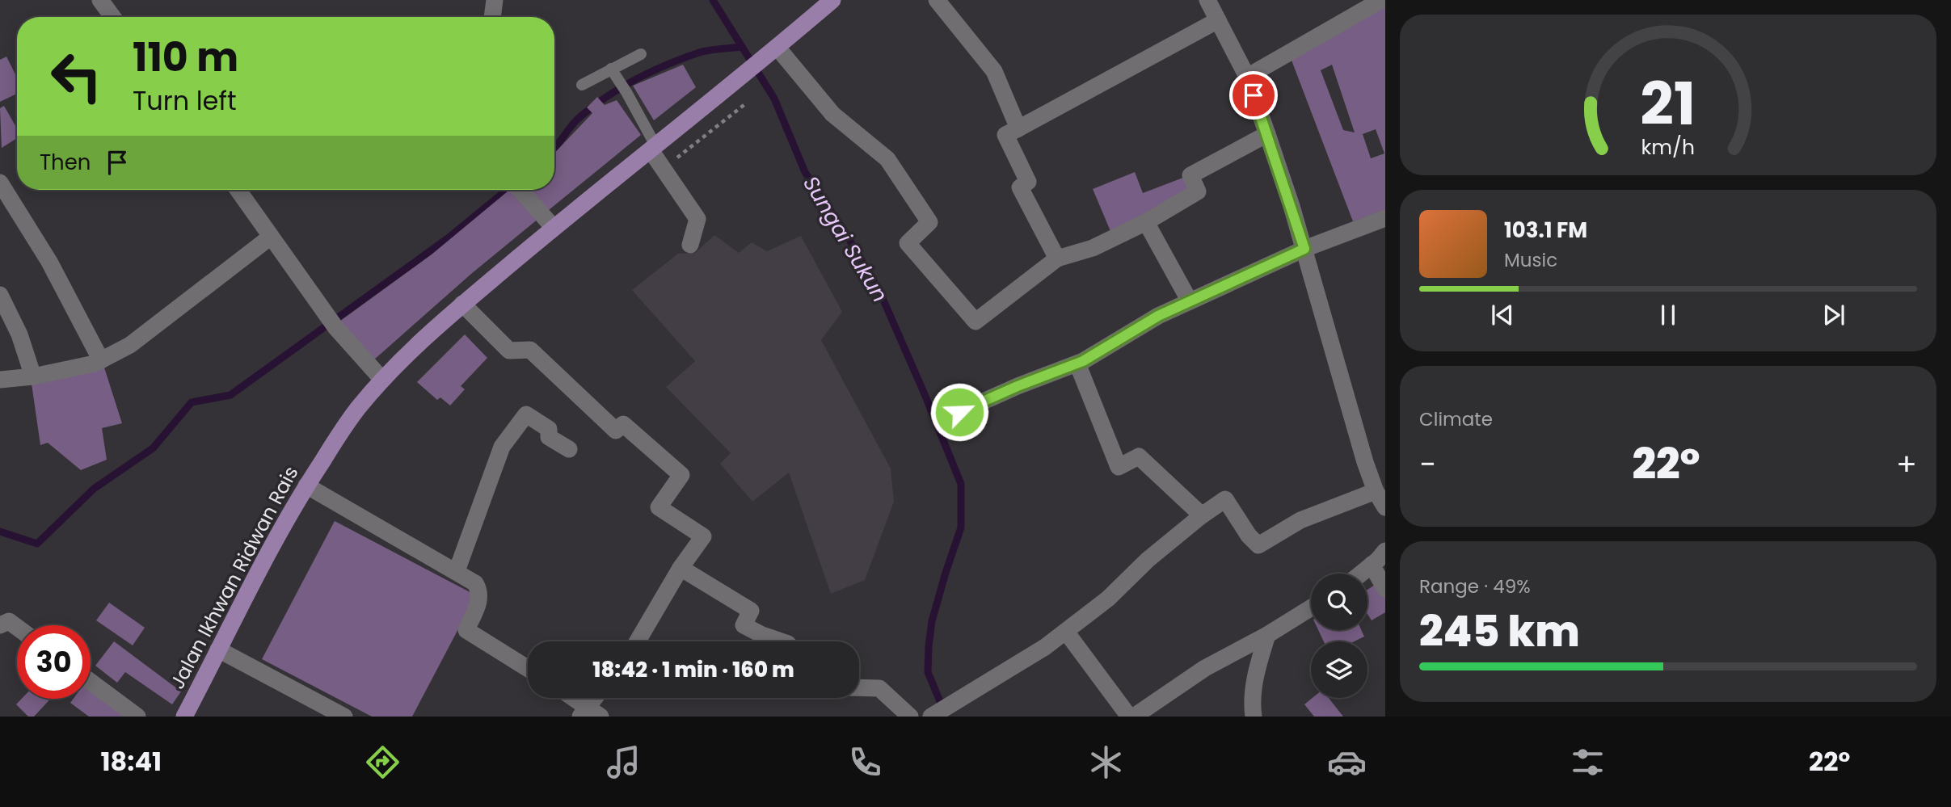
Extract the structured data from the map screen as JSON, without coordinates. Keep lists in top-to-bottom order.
{
  "streets": {
    "main road": ["Jalan Ikhwan Ridwan Rais"]
  },
  "water": ["Sungai Sukun"],
  "page": {
    "turn": ["110 m", "Turn left"],
    "then": "Then",
    "song": ["103.1 FM", "Music"],
    "tile": [
      "Climate",
      ["Range · 49%", "245 km"]
    ],
    "heat": ["−", "22°", "+"],
    "limit": "30",
    "trip": "18:42 · 1 min · 160 m",
    "tabs": ["18:41", "22°"],
    "gauge": ["21", "km/h"]
  }
}
